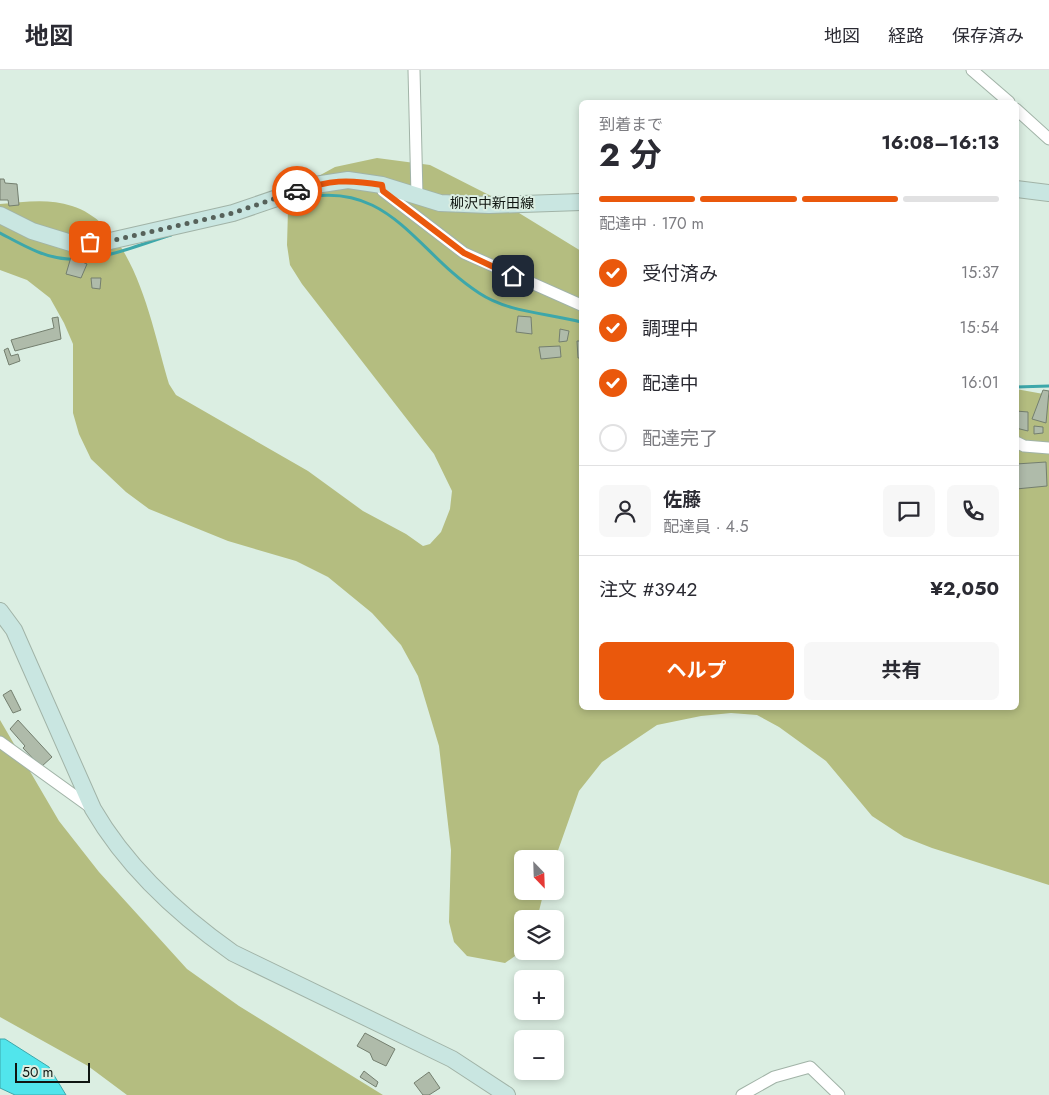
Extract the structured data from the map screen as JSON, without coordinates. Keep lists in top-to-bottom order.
{
  "streets": {
    "street": ["柳沢中新田線"]
  },
  "scale_bar": "50 m",
  "north": "bottom right",
  "page": {
    "header": "地図",
    "nav": ["地図", "経路", "保存済み"],
    "heading": ["2 分", "到着まで", "16:08–16:13"],
    "panel": [
      "佐藤",
      "配達員 · 4.5",
      "注文 #3942",
      "¥2,050"
    ],
    "bar": "配達中 · 170 m",
    "list": [
      ["受付済み", "15:37"],
      ["調理中", "15:54"],
      ["配達中", "16:01"],
      "配達完了"
    ],
    "buttons": ["ヘルプ", "共有"],
    "map_buttons": ["+", "−"],
    "scale": "50 m"
  }
}
